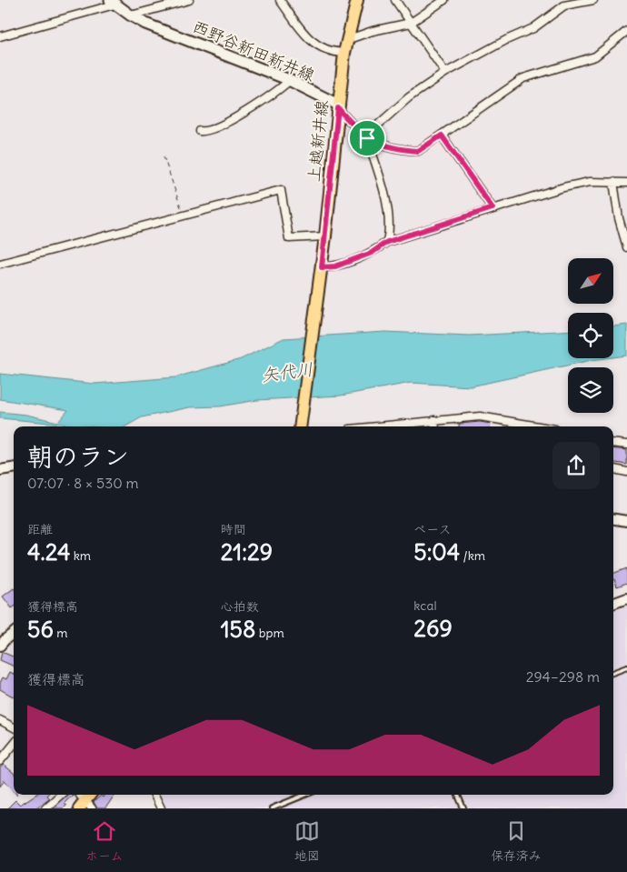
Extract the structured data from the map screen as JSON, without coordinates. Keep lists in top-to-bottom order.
{
  "streets": {
    "main road": ["西野谷新田新井線", "上越新井線"]
  },
  "crossings": [
    ["西野谷新田新井線", "上越新井線"]
  ],
  "water": ["矢代川"],
  "north": "top right",
  "page": {
    "heading": ["朝のラン", "07:07 · 8 × 530 m"],
    "stats": [
      ["距離", "4.24 km"],
      ["時間", "21:29"],
      ["ペース", "5:04 /km"],
      ["獲得標高", "56 m"],
      ["心拍数", "158 bpm"],
      ["kcal", "269"]
    ],
    "chart": ["獲得標高", "294–298 m"],
    "tabs": ["ホーム", "地図", "保存済み"]
  }
}
